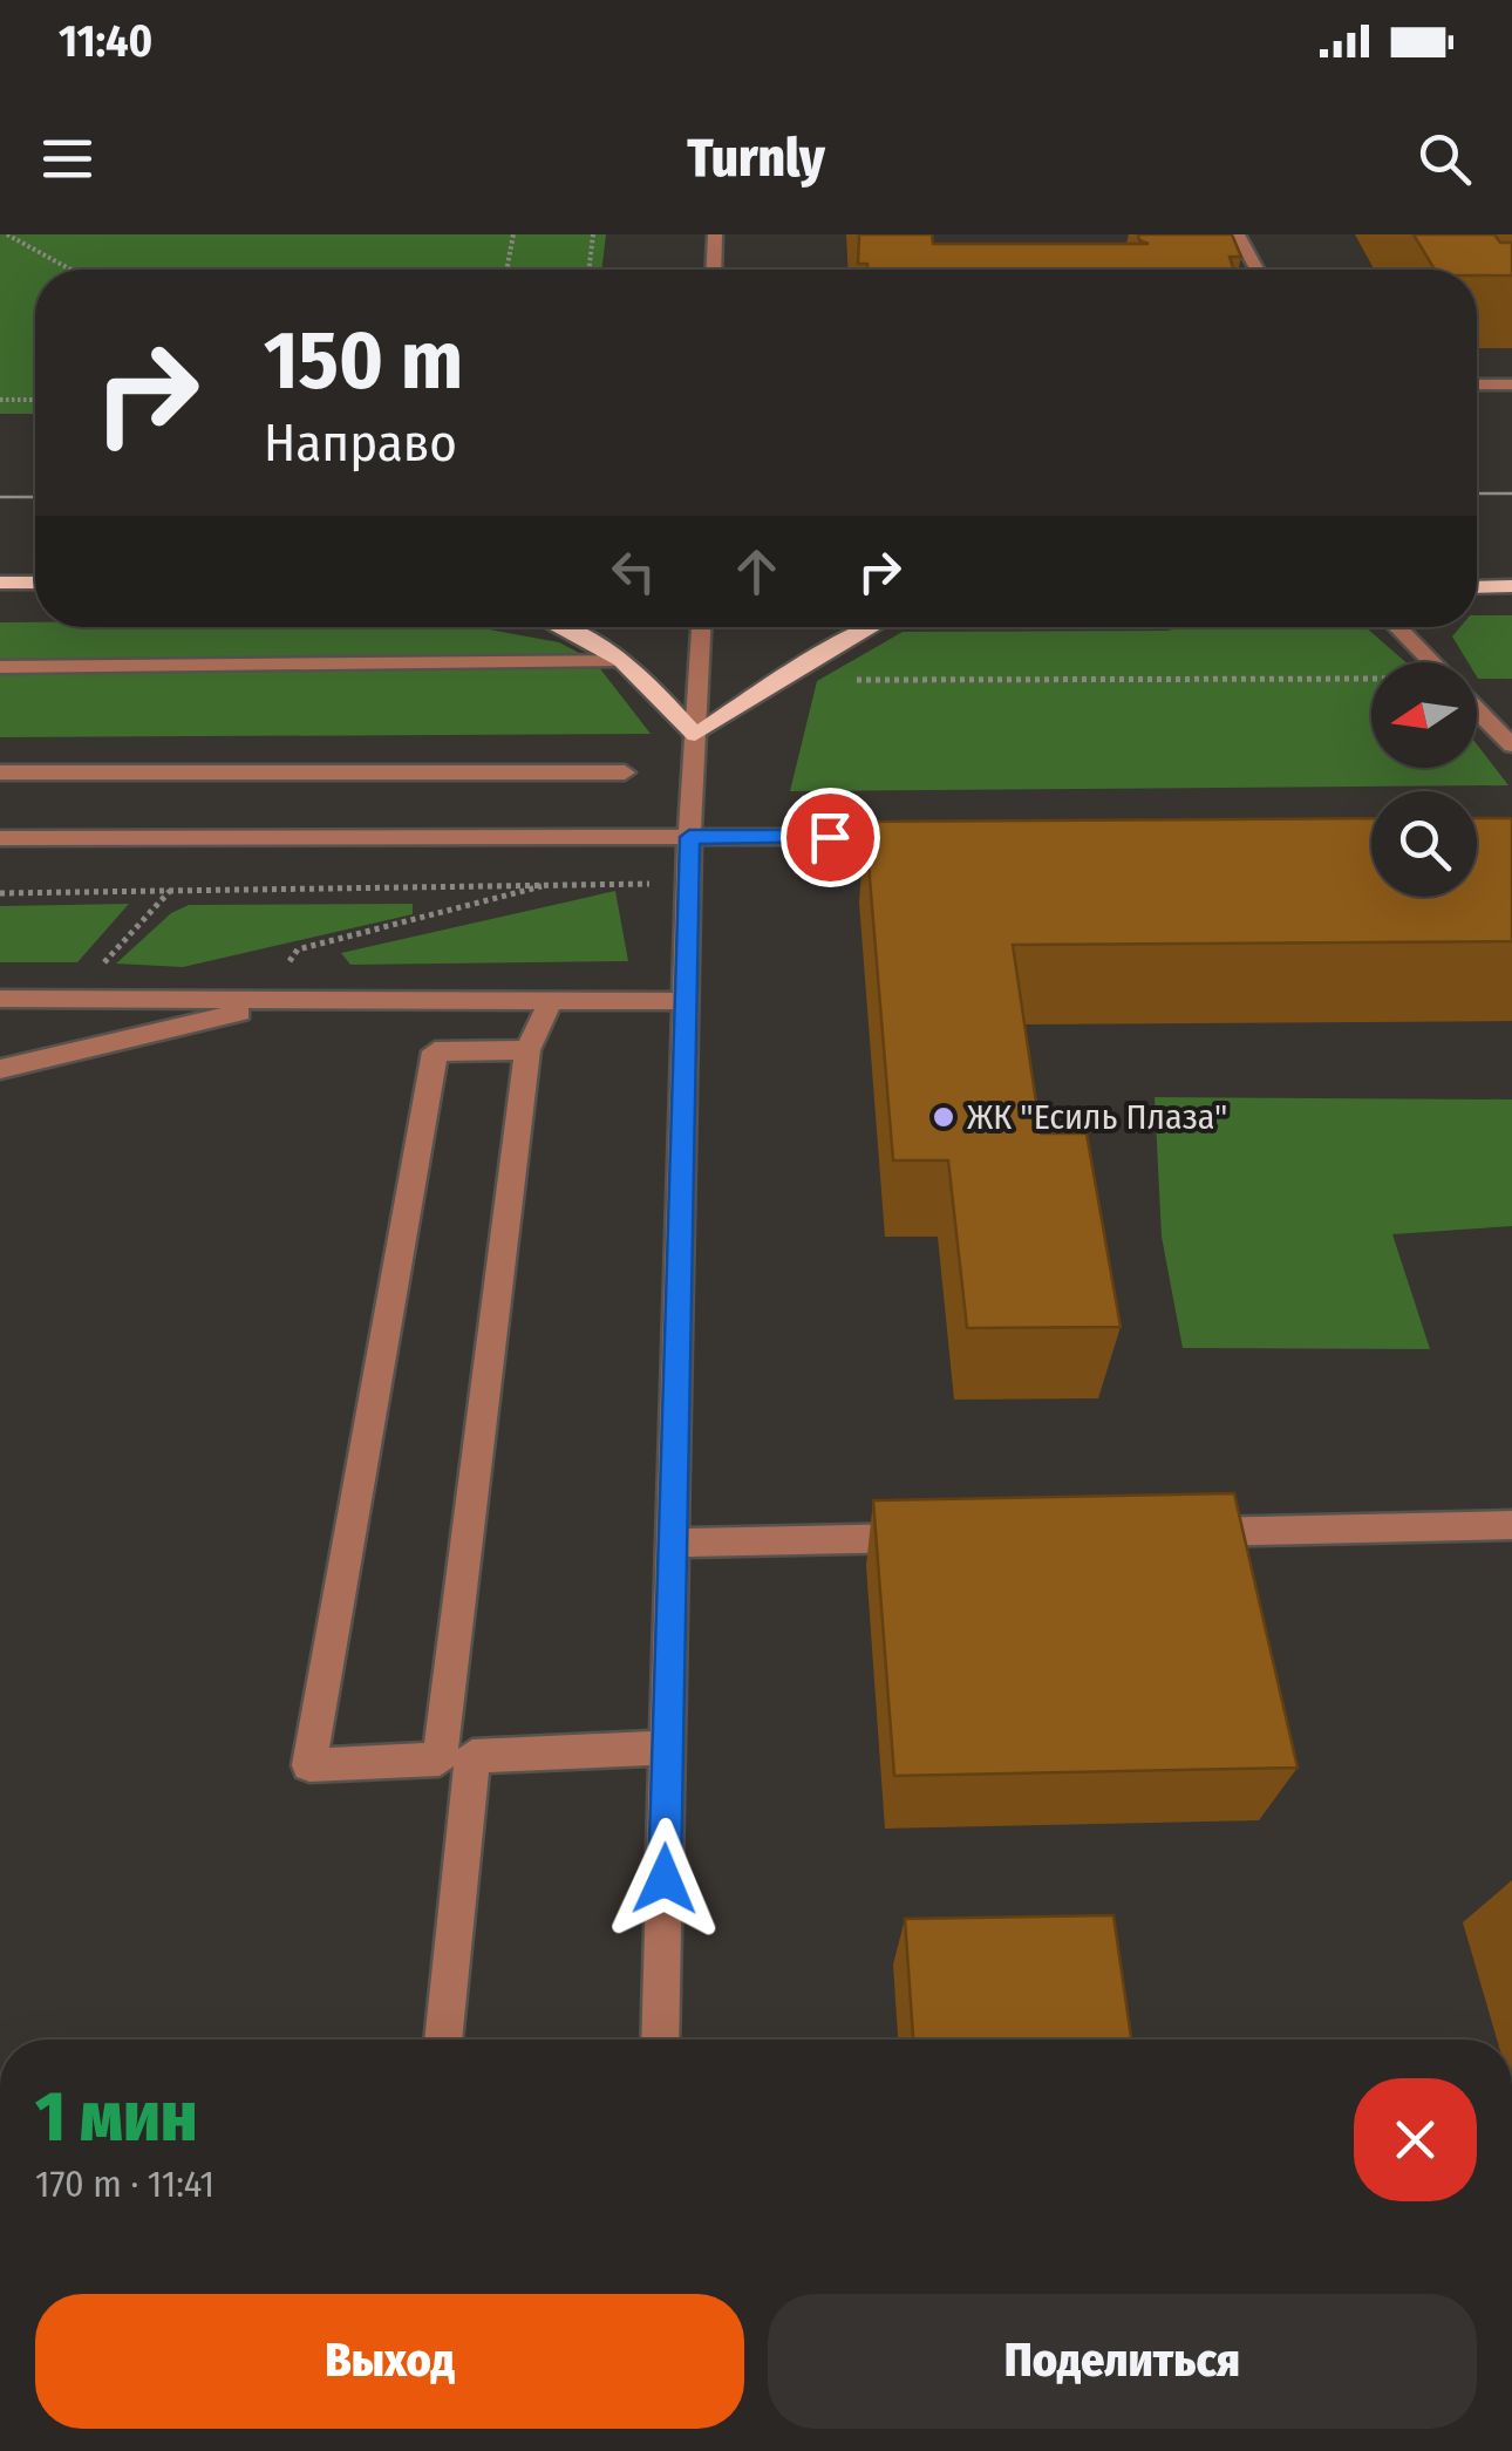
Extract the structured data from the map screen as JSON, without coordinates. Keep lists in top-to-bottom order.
{
  "places": ["ЖК \"Есиль Плаза\""],
  "north": "left",
  "page": {
    "status": "11:40",
    "header": "Turnly",
    "turn": ["150 m", "Направо"],
    "heading": ["1 мин", "170 m · 11:41"],
    "buttons": ["Выход", "Поделиться"]
  }
}
